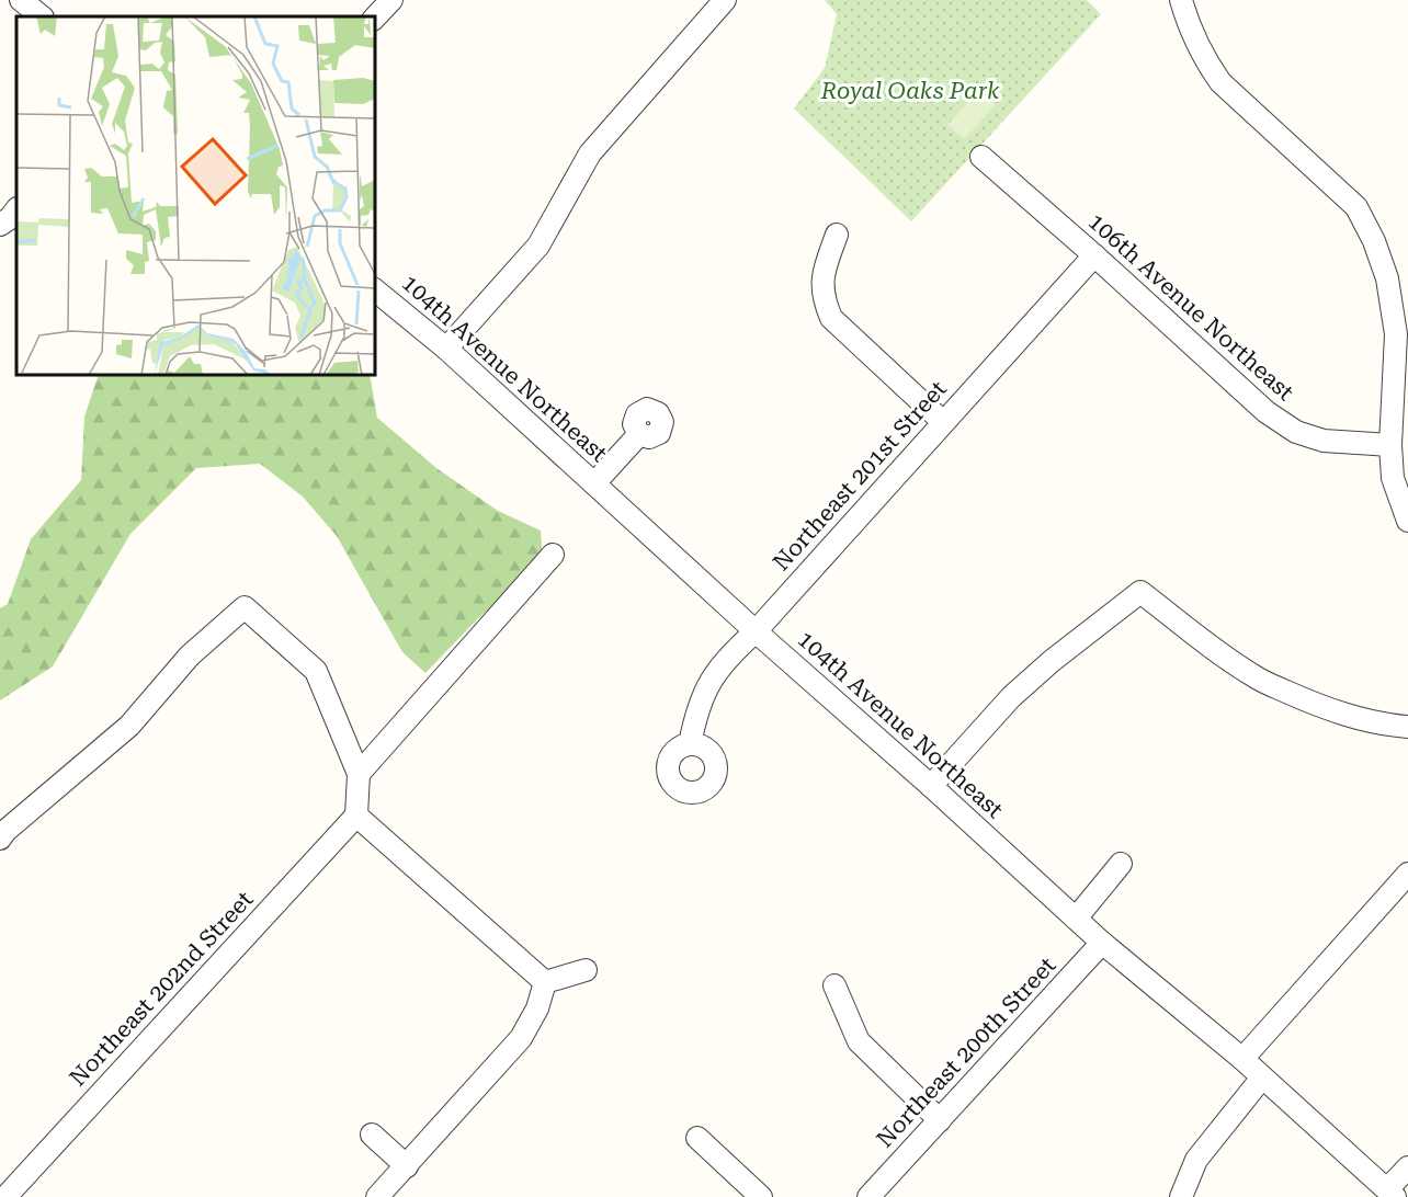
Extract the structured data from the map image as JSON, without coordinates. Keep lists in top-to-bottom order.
{
  "streets": {
    "street": [
      "106th Avenue Northeast",
      "104th Avenue Northeast",
      "Northeast 201st Street",
      "Northeast 202nd Street",
      "Northeast 200th Street"
    ]
  },
  "crossings": [
    ["106th Avenue Northeast", "Northeast 201st Street"],
    ["104th Avenue Northeast", "Northeast 201st Street"],
    ["104th Avenue Northeast", "Northeast 200th Street"]
  ],
  "parks": ["Royal Oaks Park"]
}
